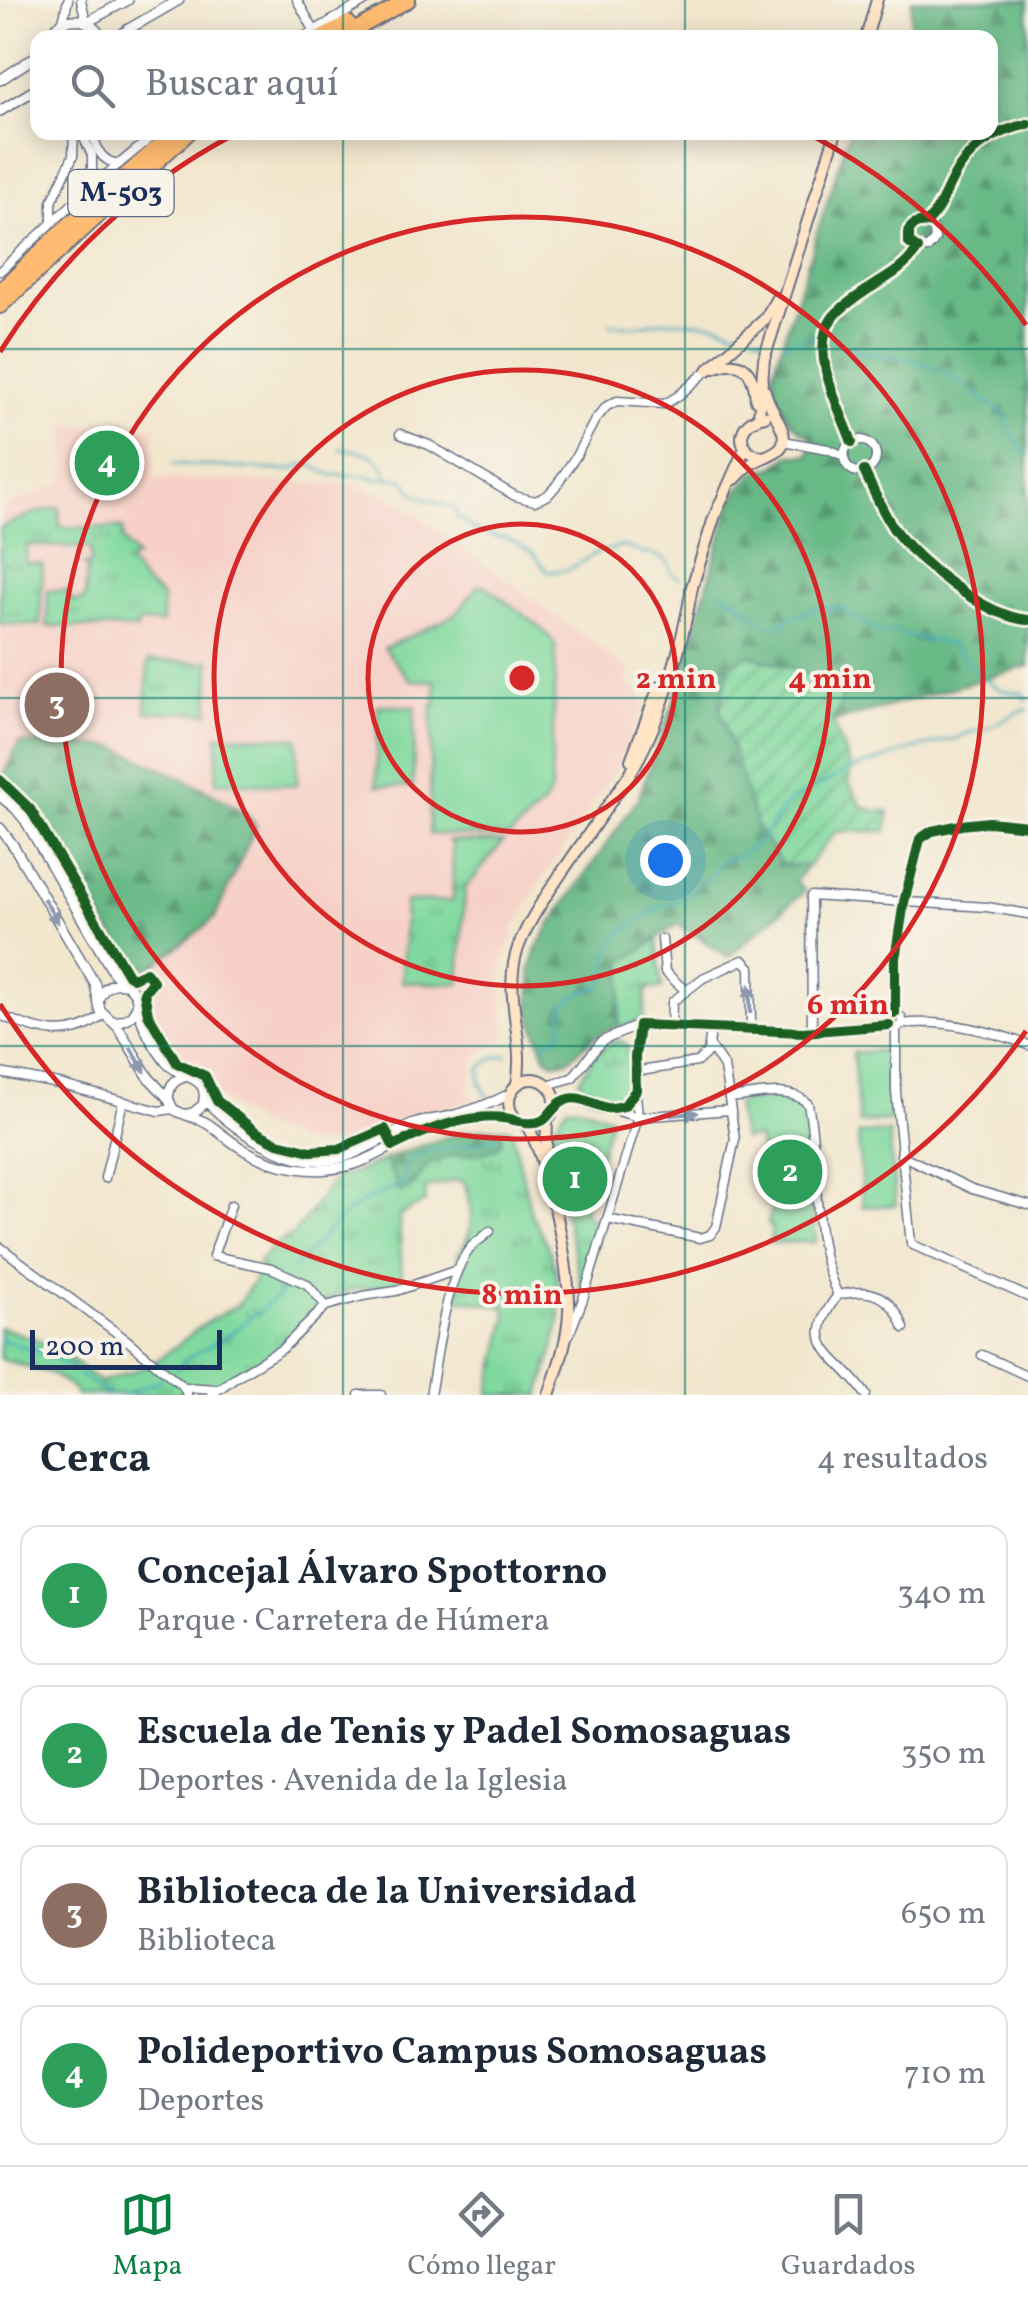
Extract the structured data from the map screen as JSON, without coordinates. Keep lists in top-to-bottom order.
{
  "streets": {
    "highway": ["M-503"]
  },
  "scale_bar": "200 m",
  "page": {
    "search": "Buscar aquí",
    "pins": [
      "4",
      "3",
      "2",
      "1"
    ],
    "scale": "200 m",
    "heading": ["Cerca", "4 resultados"],
    "list": [
      {
        "mark": "1",
        "name": "Concejal Álvaro Spottorno",
        "note": "Parque · Carretera de Húmera",
        "value": "340 m"
      },
      {
        "mark": "2",
        "name": "Escuela de Tenis y Padel Somosaguas",
        "note": "Deportes · Avenida de la Iglesia",
        "value": "350 m"
      },
      {
        "mark": "3",
        "name": "Biblioteca de la Universidad",
        "note": "Biblioteca",
        "value": "650 m"
      },
      {
        "mark": "4",
        "name": "Polideportivo Campus Somosaguas",
        "note": "Deportes",
        "value": "710 m"
      }
    ],
    "nav": ["Mapa", "Cómo llegar", "Guardados"]
  },
  "rings": [
    "2 min",
    "4 min",
    "6 min",
    "8 min"
  ]
}
